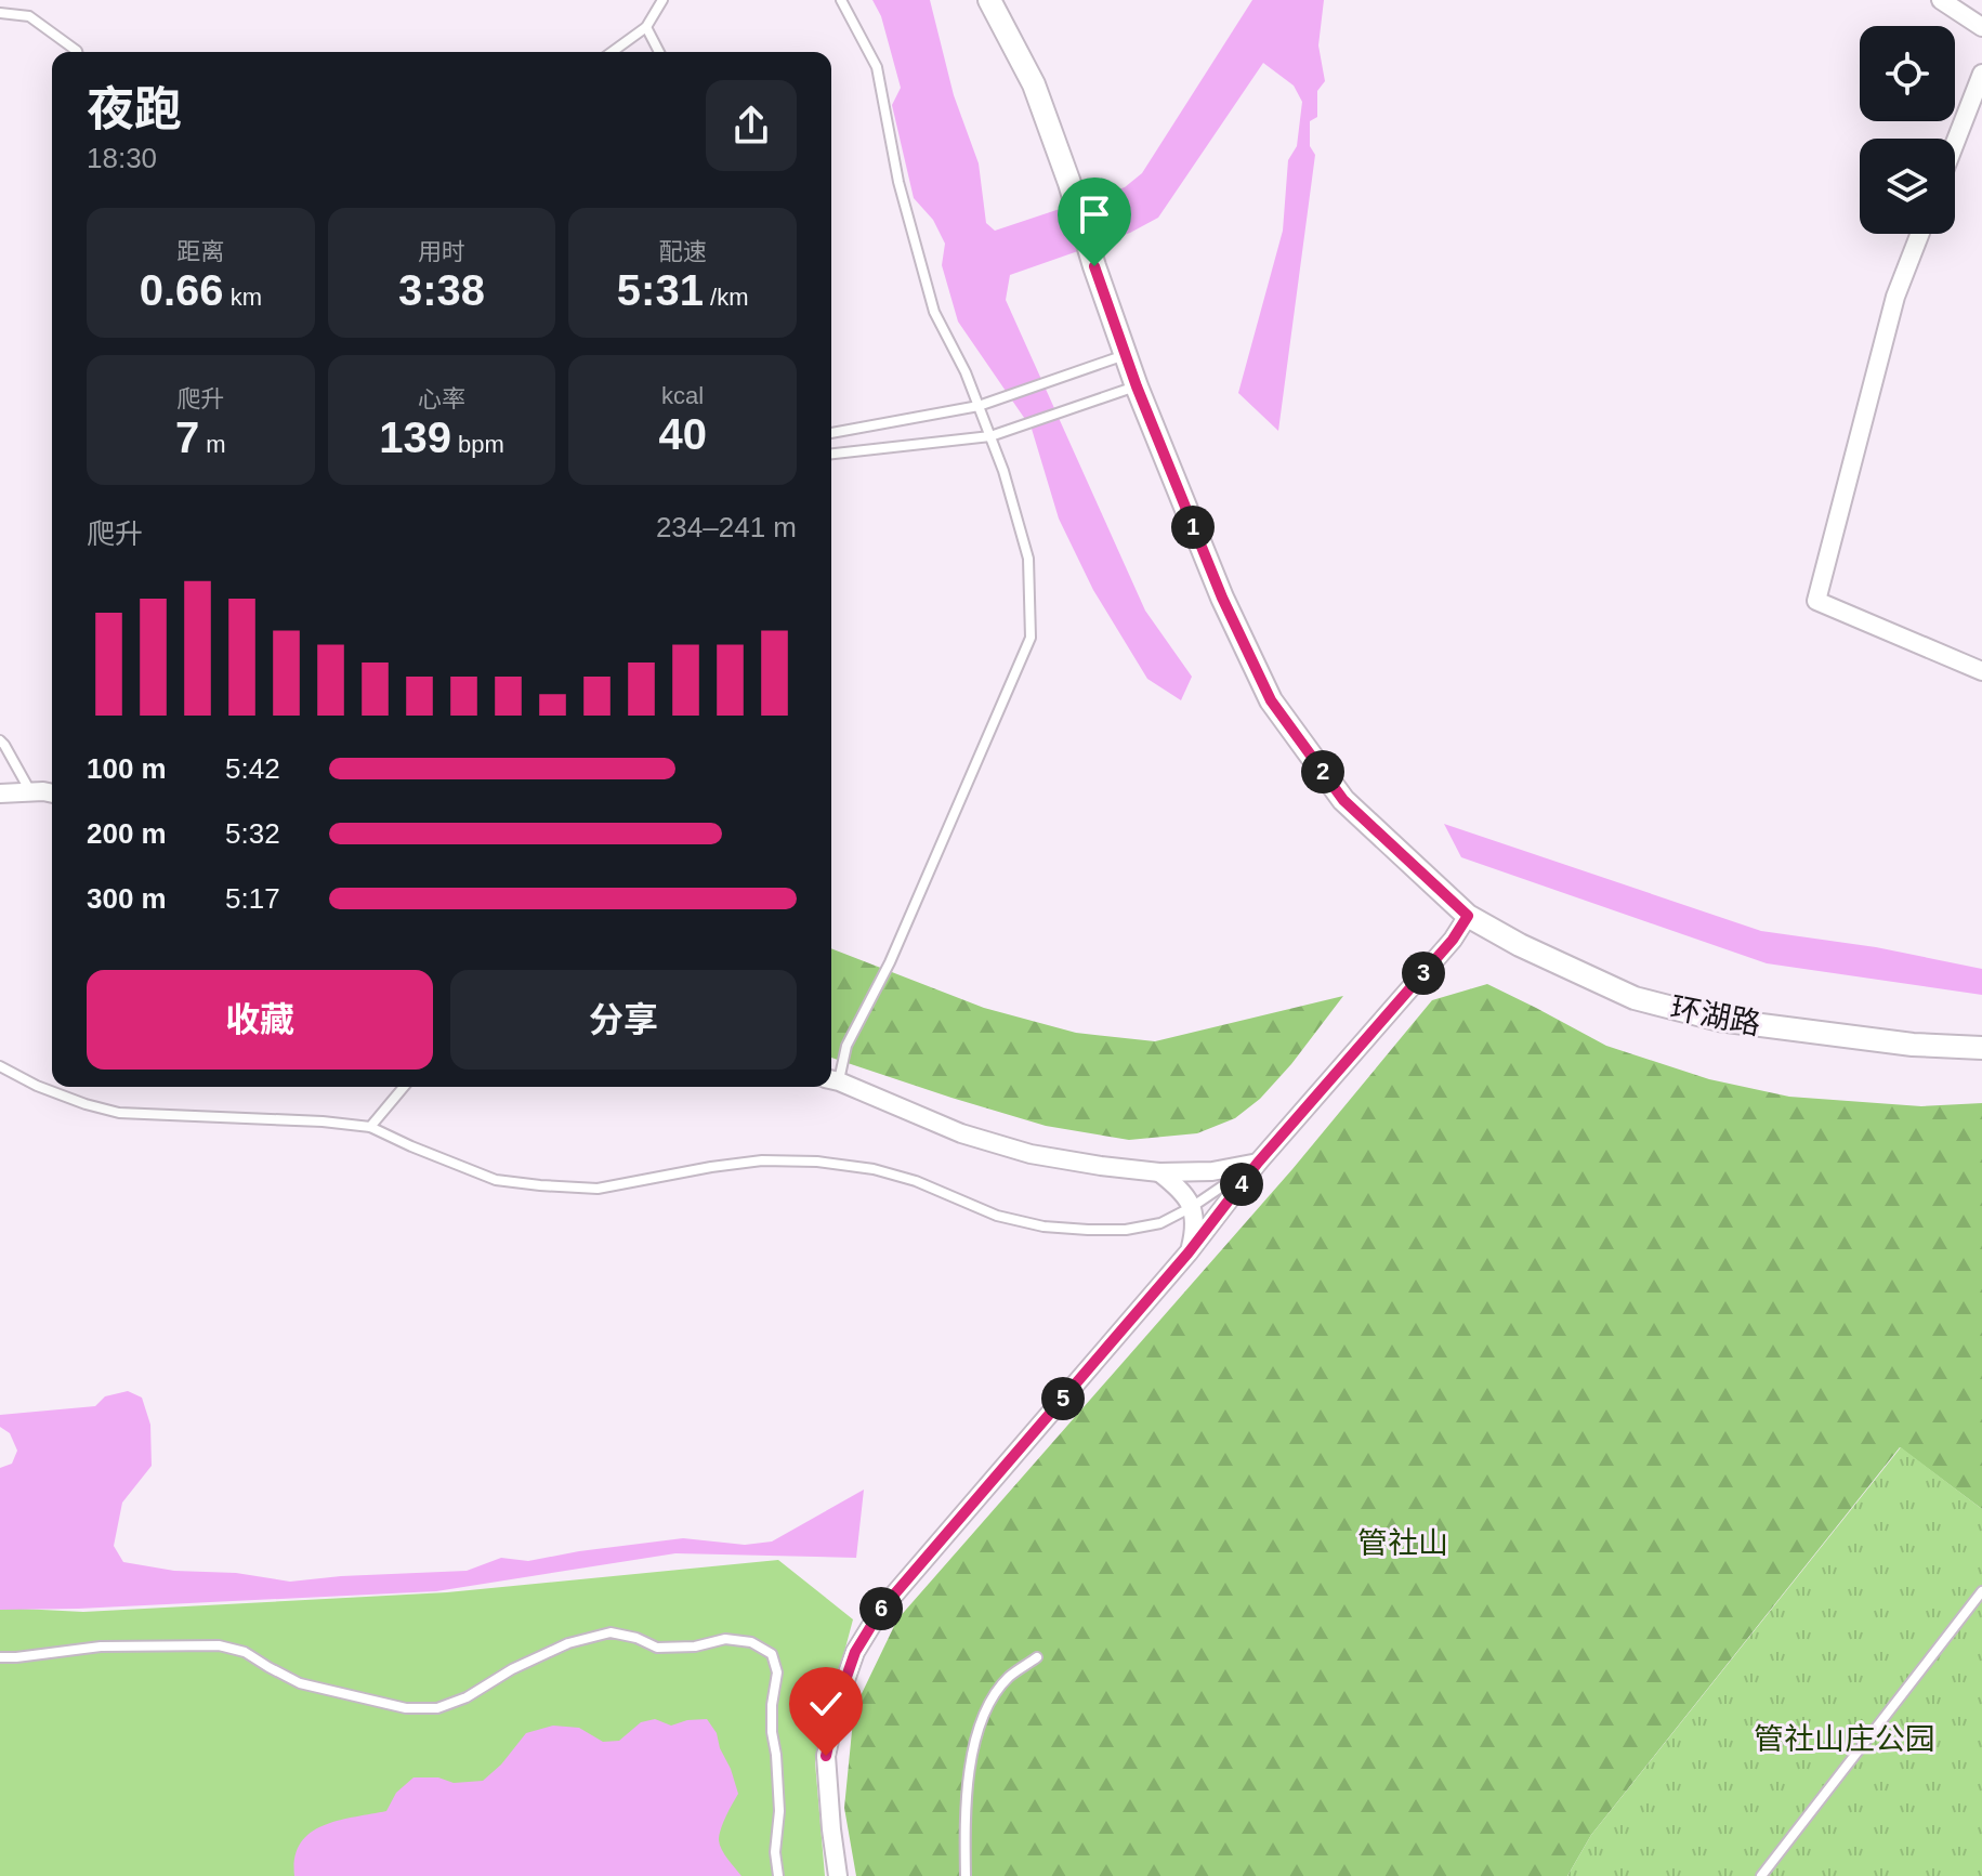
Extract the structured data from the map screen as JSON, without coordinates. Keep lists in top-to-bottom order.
{
  "streets": {
    "street": ["环湖路"]
  },
  "parks": ["管社山", "管社山庄公园"],
  "page": {
    "heading": ["夜跑", "18:30"],
    "stats": [
      ["距离", "0.66 km"],
      ["用时", "3:38"],
      ["配速", "5:31 /km"],
      ["爬升", "7 m"],
      ["心率", "139 bpm"],
      ["kcal", "40"]
    ],
    "chart": ["爬升", "234–241 m"],
    "pins": [
      "1",
      "2",
      "3",
      "4",
      "5",
      "6"
    ],
    "list": [
      {
        "name": "100 m",
        "note": "5:42"
      },
      {
        "name": "200 m",
        "note": "5:32"
      },
      {
        "name": "300 m",
        "note": "5:17"
      }
    ],
    "buttons": ["收藏", "分享"]
  }
}
